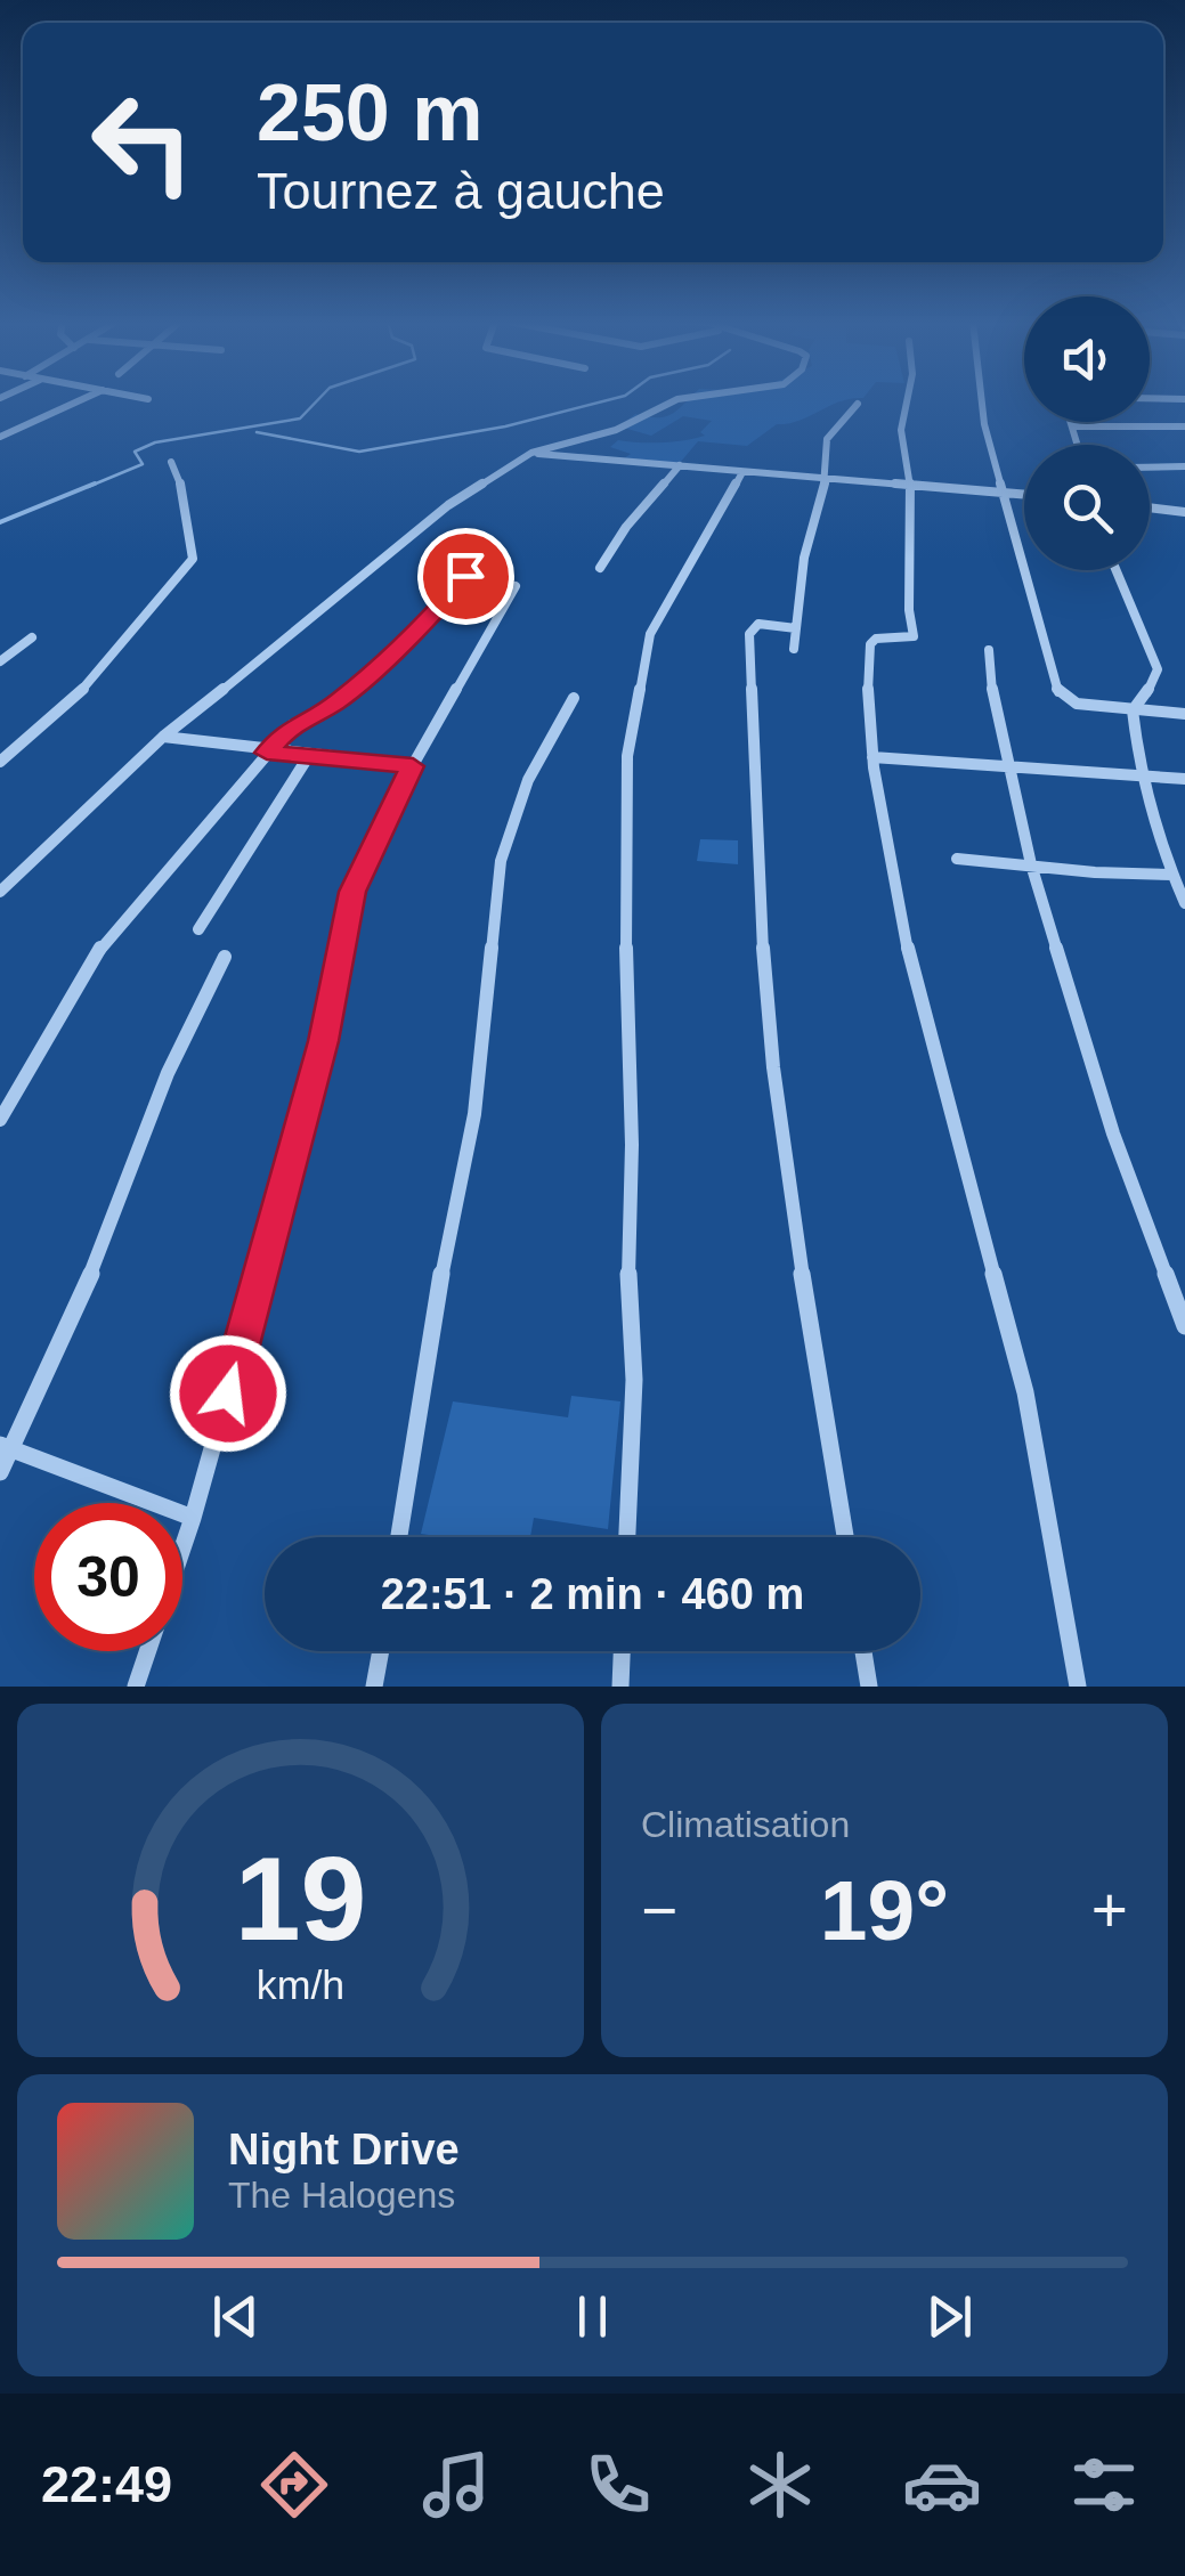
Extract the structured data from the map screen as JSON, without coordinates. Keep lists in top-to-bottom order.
{
  "page": {
    "turn": ["250 m", "Tournez à gauche"],
    "limit": "30",
    "trip": "22:51 · 2 min · 460 m",
    "tile": "Climatisation",
    "heat": ["−", "19°", "+"],
    "song": ["Night Drive", "The Halogens"],
    "tabs": "22:49",
    "gauge": ["19", "km/h"]
  }
}
